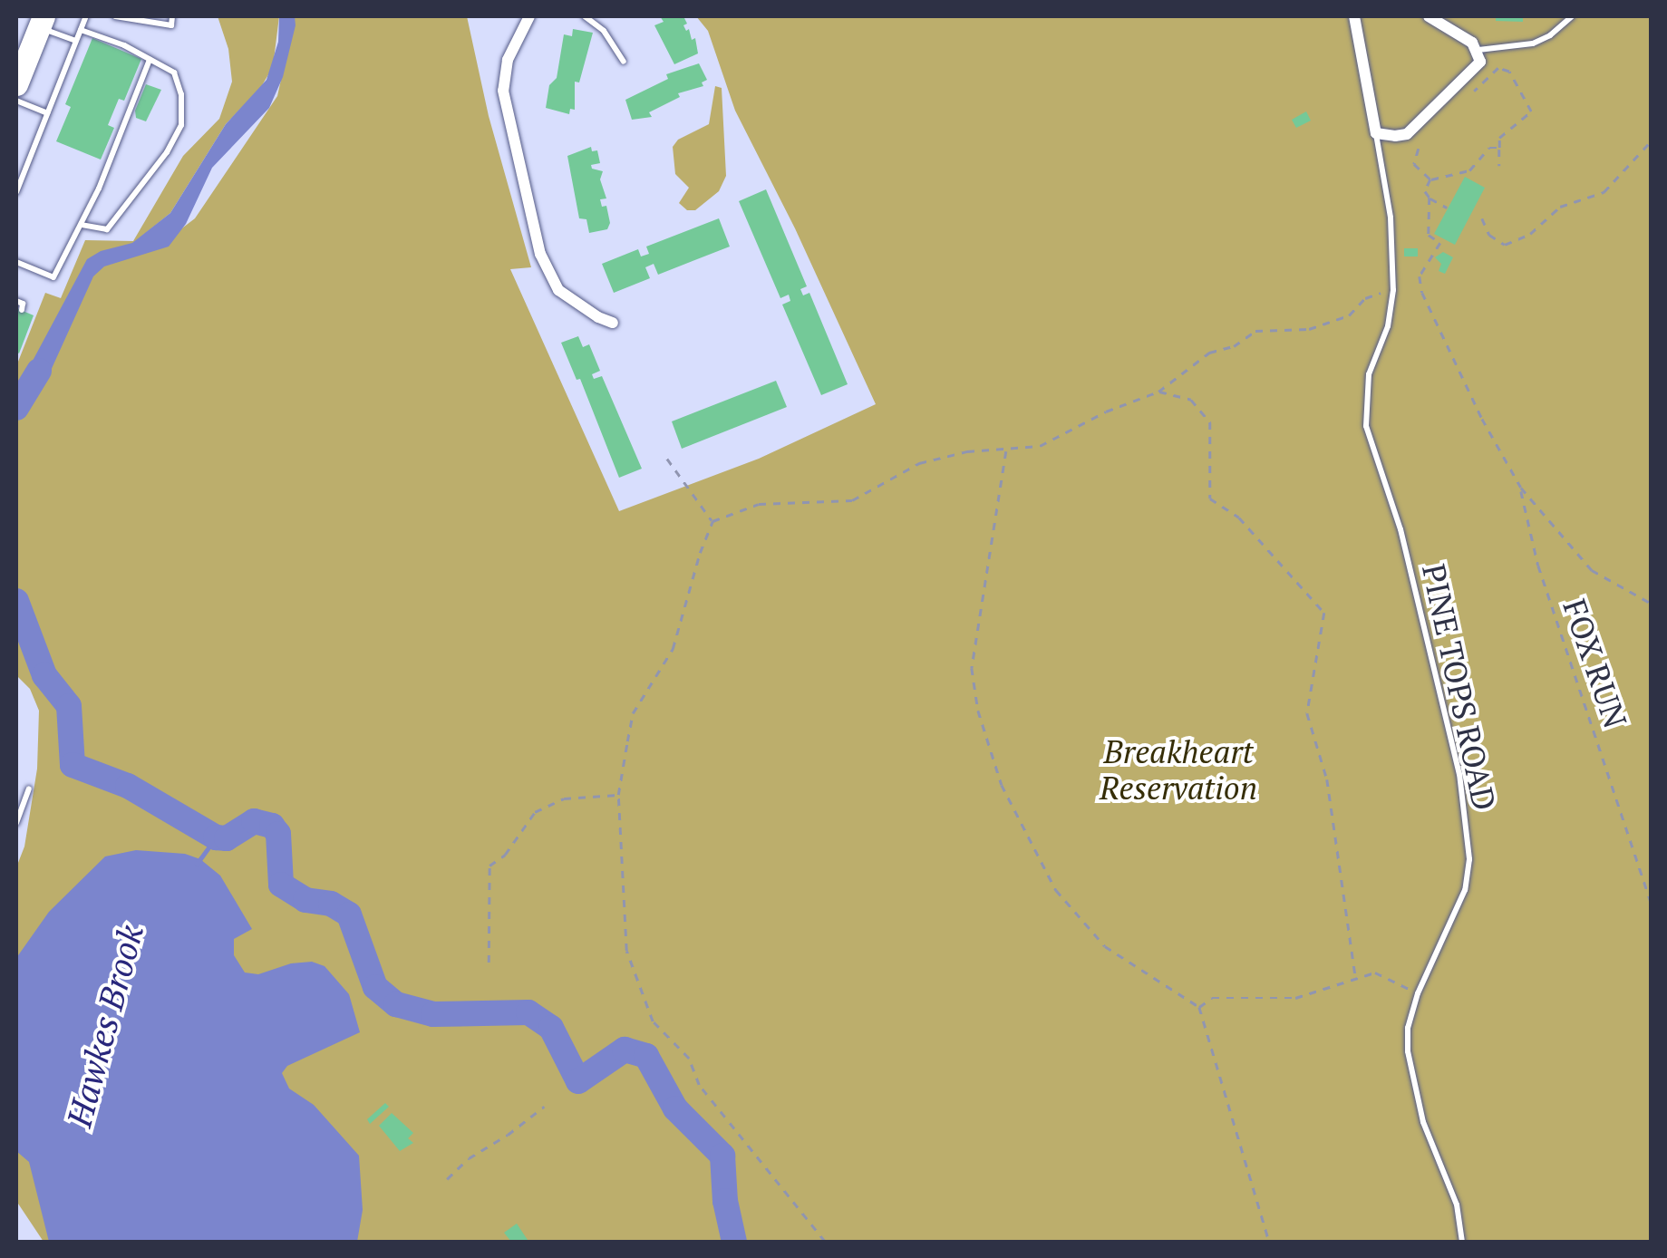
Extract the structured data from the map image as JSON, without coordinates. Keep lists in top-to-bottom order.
{
  "streets": {
    "lane": ["PINE TOPS ROAD"],
    "path": ["FOX RUN"]
  },
  "water": ["Hawkes Brook"],
  "parks": ["Breakheart Reservation"]
}
